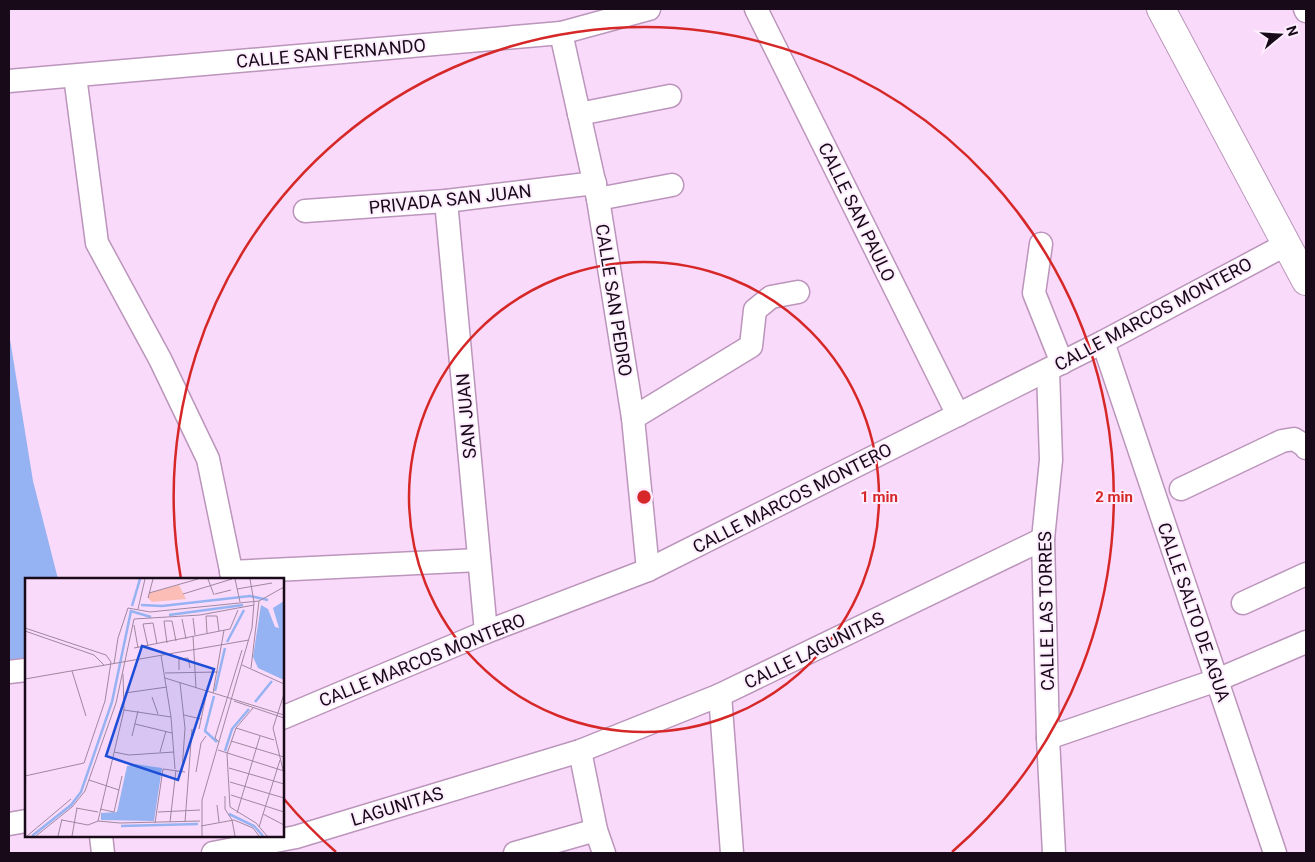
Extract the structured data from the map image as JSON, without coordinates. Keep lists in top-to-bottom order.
{
  "streets": {
    "street": [
      "CALLE SAN FERNANDO",
      "PRIVADA SAN JUAN",
      "CALLE SAN PAULO",
      "CALLE SAN PEDRO",
      "CALLE MARCOS MONTERO",
      "SAN JUAN",
      "CALLE LAS TORRES",
      "CALLE SALTO DE AGUA",
      "CALLE LAGUNITAS",
      "LAGUNITAS"
    ]
  },
  "crossings": [
    ["CALLE SAN FERNANDO", "CALLE SAN PEDRO"],
    ["PRIVADA SAN JUAN", "CALLE SAN PEDRO"],
    ["PRIVADA SAN JUAN", "SAN JUAN"],
    ["CALLE SAN PAULO", "CALLE MARCOS MONTERO"],
    ["CALLE SAN PEDRO", "CALLE MARCOS MONTERO"],
    ["CALLE MARCOS MONTERO", "SAN JUAN"],
    ["CALLE MARCOS MONTERO", "CALLE LAS TORRES"],
    ["CALLE MARCOS MONTERO", "CALLE SALTO DE AGUA"],
    ["CALLE LAS TORRES", "CALLE LAGUNITAS"],
    ["CALLE LAGUNITAS", "LAGUNITAS"]
  ],
  "north": "right",
  "rings": ["1 min", "2 min"]
}
